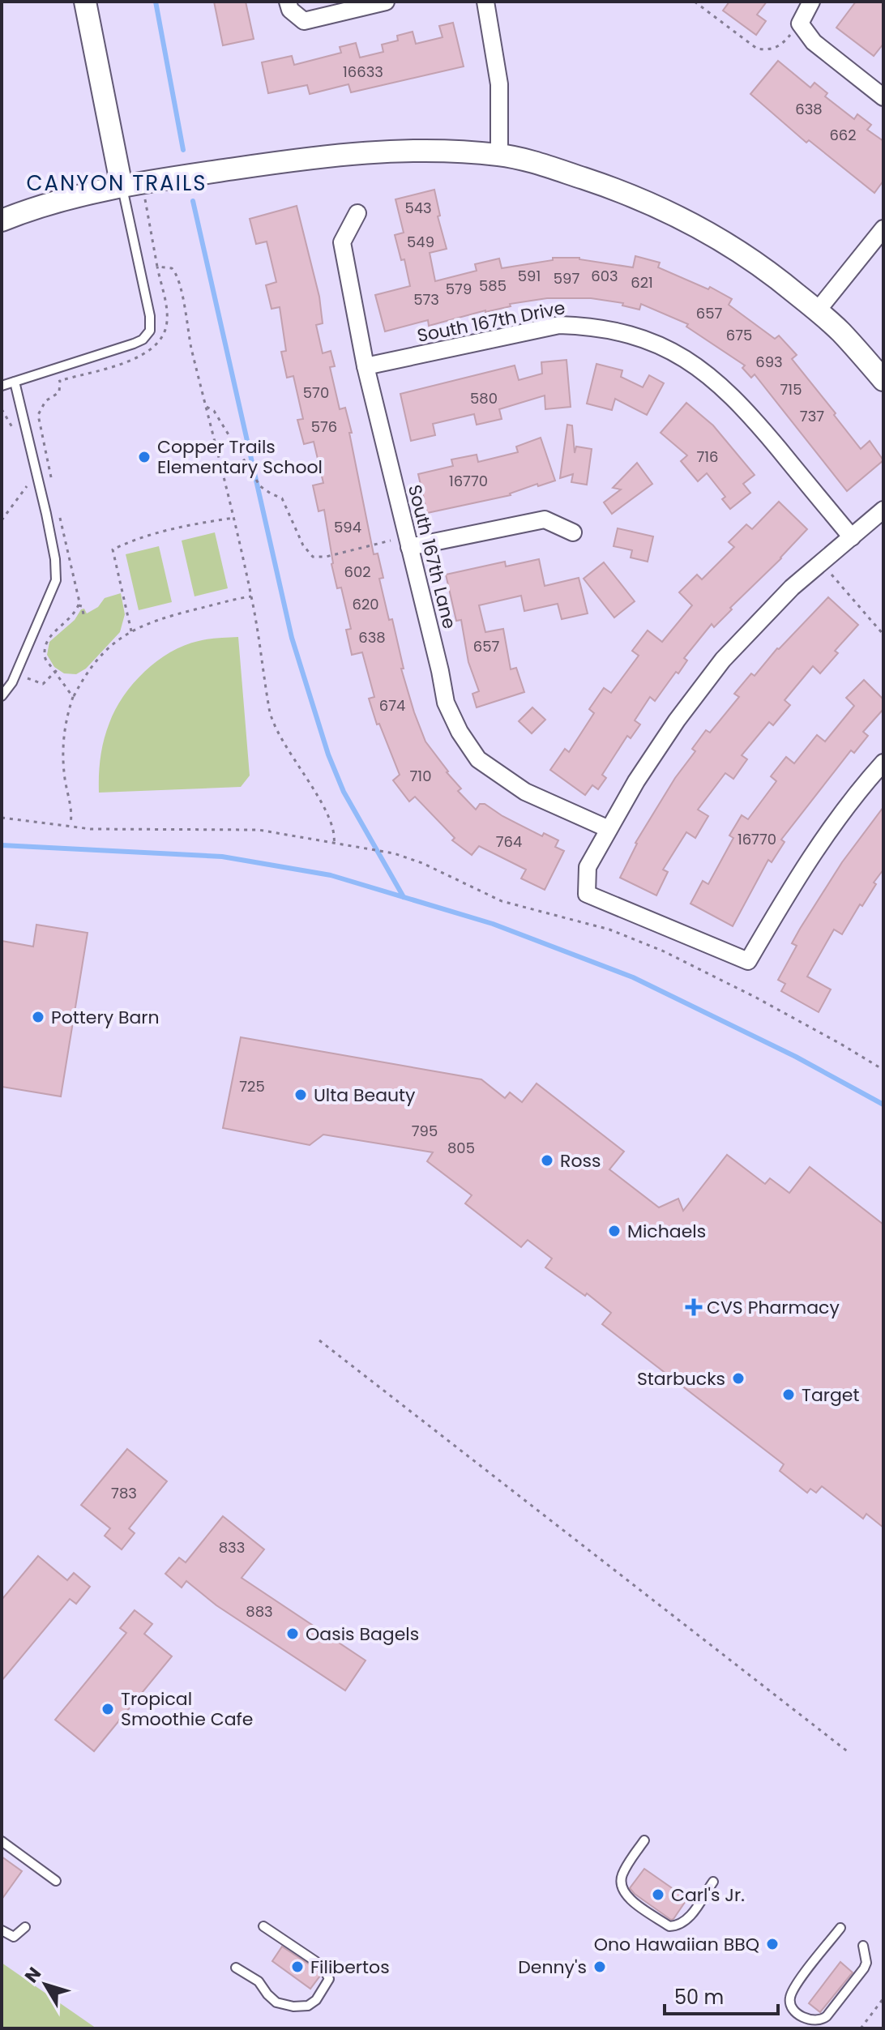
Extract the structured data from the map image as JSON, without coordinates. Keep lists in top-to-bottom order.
{
  "streets": {
    "street": ["South 167th Drive", "South 167th Lane"]
  },
  "crossings": [
    ["South 167th Drive", "South 167th Lane"]
  ],
  "districts": ["CANYON TRAILS"],
  "places": {
    "other": [
      "Copper Trails Elementary School",
      "Pottery Barn",
      "Ulta Beauty",
      "Ross",
      "Michaels",
      "Starbucks",
      "Target",
      "Oasis Bagels",
      "Tropical Smoothie Cafe",
      "Carl's Jr.",
      "Ono Hawaiian BBQ",
      "Filibertos",
      "Denny's"
    ],
    "health": ["CVS Pharmacy"]
  },
  "house_numbers": [
    "16633",
    "638",
    "662",
    "543",
    "549",
    "591",
    "603",
    "597",
    "621",
    "585",
    "579",
    "573",
    "657",
    "675",
    "693",
    "715",
    "570",
    "580",
    "737",
    "576",
    "716",
    "16770",
    "594",
    "602",
    "620",
    "638",
    "657",
    "674",
    "710",
    "16770",
    "764",
    "725",
    "795",
    "805",
    "783",
    "833",
    "883"
  ],
  "scale_bar": "50 m",
  "north": "top left"
}
